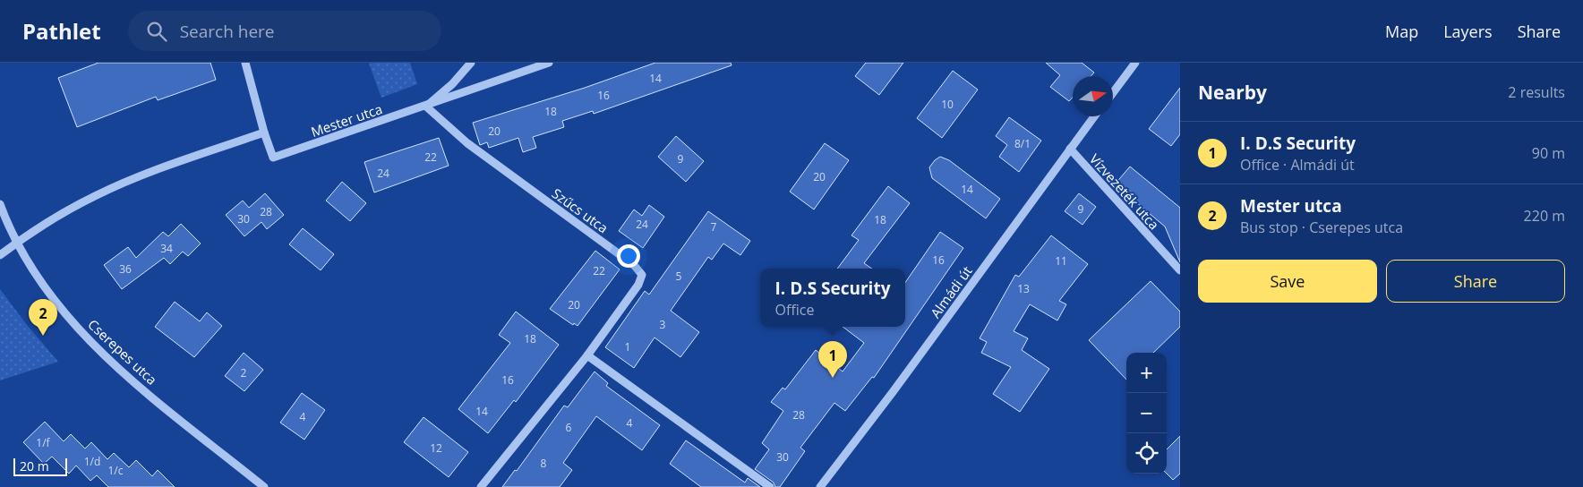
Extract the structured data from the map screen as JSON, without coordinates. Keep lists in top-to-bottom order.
{
  "streets": {
    "street": [
      "Mester utca",
      "Vízvezeték utca",
      "Szűcs utca",
      "Almádi út",
      "Cserepes utca"
    ]
  },
  "crossings": [
    ["Mester utca", "Szűcs utca"],
    ["Vízvezeték utca", "Almádi út"]
  ],
  "house_numbers": [
    "14",
    "16",
    "10",
    "18",
    "20",
    "8/1",
    "22",
    "9",
    "24",
    "20",
    "14",
    "9",
    "28",
    "30",
    "18",
    "24",
    "7",
    "34",
    "16",
    "11",
    "36",
    "22",
    "5",
    "13",
    "20",
    "3",
    "18",
    "1",
    "2",
    "16",
    "14",
    "28",
    "4",
    "4",
    "6",
    "1/f",
    "12",
    "30",
    "1/d",
    "8",
    "1/c"
  ],
  "scale_bar": "20 m",
  "north": "right",
  "page": {
    "header": "Pathlet",
    "search": "Search here",
    "nav": ["Map", "Layers", "Share"],
    "heading": ["Nearby", "2 results"],
    "list": [
      {
        "mark": "1",
        "name": "I. D.S Security",
        "note": "Office · Almádi út",
        "value": "90 m"
      },
      {
        "mark": "2",
        "name": "Mester utca",
        "note": "Bus stop · Cserepes utca",
        "value": "220 m"
      }
    ],
    "buttons": ["Save", "Share"],
    "popup": ["I. D.S Security", "Office"],
    "pins": ["2", "1"],
    "map_buttons": ["+", "−"],
    "scale": "20 m"
  }
}
